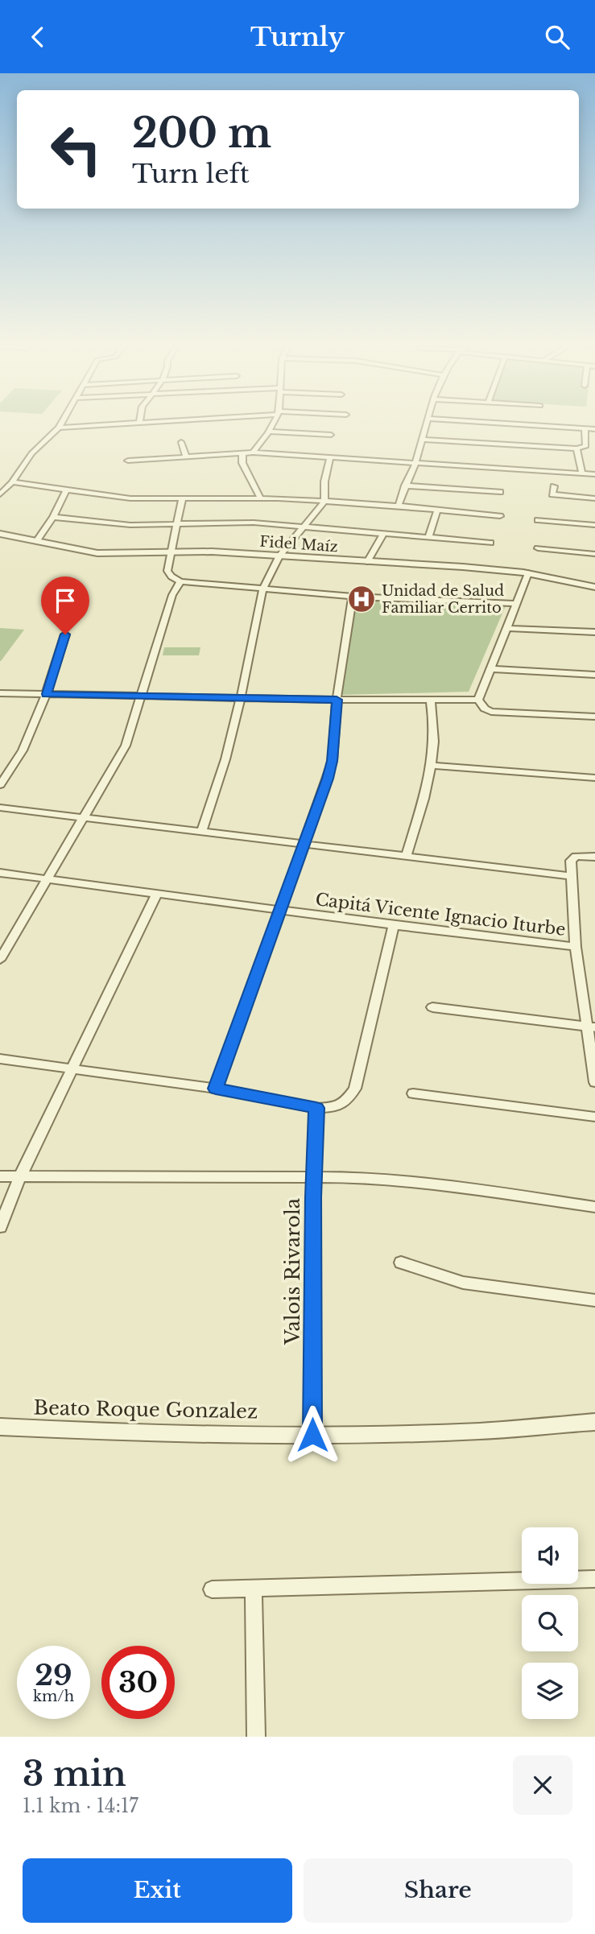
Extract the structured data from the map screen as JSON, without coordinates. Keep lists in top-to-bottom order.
{
  "streets": {
    "street": [
      "Fidel Maíz",
      "Capitá Vicente Ignacio Iturbe",
      "Valois Rivarola",
      "Beato Roque Gonzalez"
    ]
  },
  "crossings": [
    ["Valois Rivarola", "Beato Roque Gonzalez"]
  ],
  "places": {
    "hospital": ["Unidad de Salud Familiar Cerrito"]
  },
  "page": {
    "header": "Turnly",
    "turn": ["200 m", "Turn left"],
    "speed": "29 km/h",
    "limit": "30",
    "heading": ["3 min", "1.1 km · 14:17"],
    "buttons": ["Exit", "Share"]
  }
}
